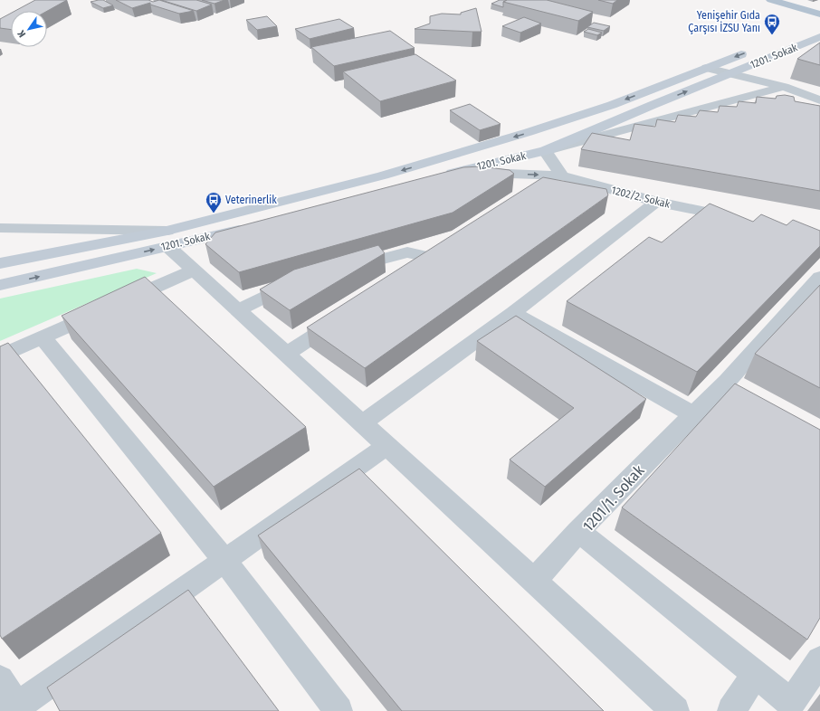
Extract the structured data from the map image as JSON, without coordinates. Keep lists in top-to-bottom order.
{
  "streets": {
    "main road": ["1201. Sokak"],
    "street": ["1202/2. Sokak", "1201/1. Sokak"]
  },
  "crossings": [
    ["1201. Sokak", "1202/2. Sokak"]
  ],
  "one_way": ["1202/2. Sokak"],
  "places": {
    "bus stop": ["Yenişehir Gıda Çarşısı İZSU Yanı", "Veterinerlik"]
  },
  "north": "bottom left"
}
